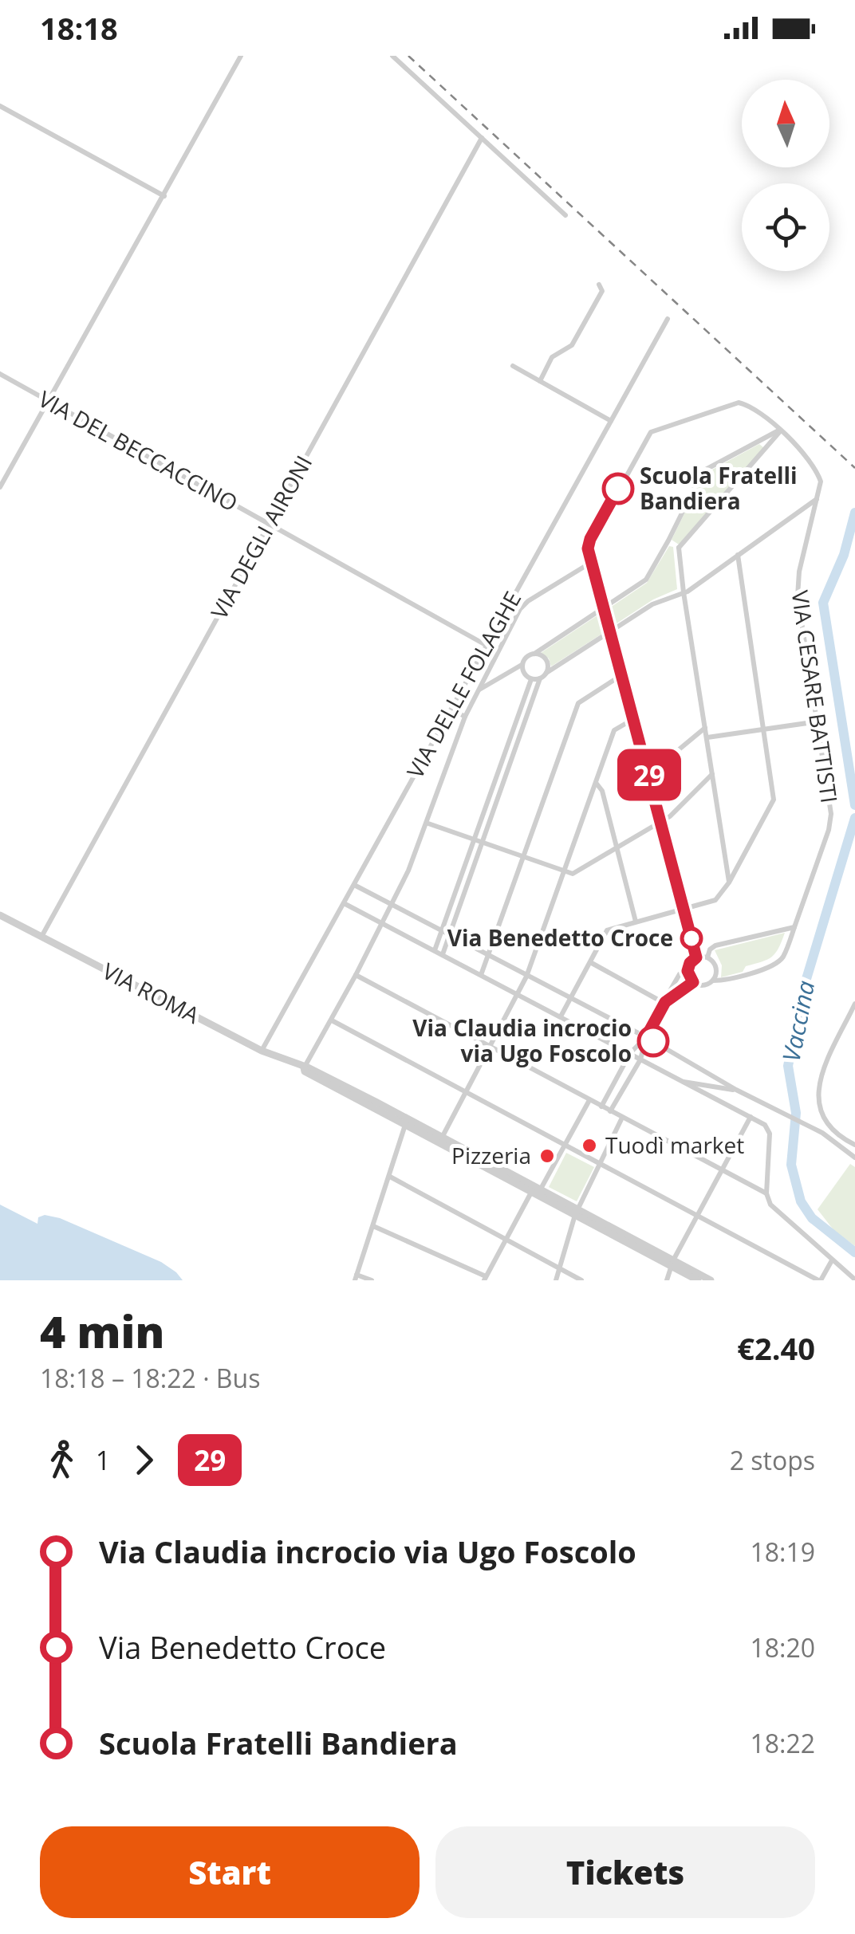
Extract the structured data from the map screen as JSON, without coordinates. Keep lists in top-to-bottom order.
{
  "streets": {
    "street": [
      "VIA DEL BECCACCINO",
      "VIA DEGLI AIRONI",
      "VIA DELLE FOLAGHE",
      "VIA CESARE BATTISTI",
      "VIA ROMA"
    ]
  },
  "crossings": [
    ["VIA DEL BECCACCINO", "VIA DEGLI AIRONI"],
    ["VIA DEL BECCACCINO", "VIA DELLE FOLAGHE"],
    ["VIA DEGLI AIRONI", "VIA ROMA"],
    ["VIA DELLE FOLAGHE", "VIA ROMA"]
  ],
  "water": ["Vaccina"],
  "places": [
    "Scuola Fratelli Bandiera",
    "Via Benedetto Croce",
    "Via Claudia incrocio via Ugo Foscolo",
    "Tuodì market",
    "Pizzeria"
  ],
  "lines": ["bus line 29"],
  "north": "top",
  "page": {
    "status": "18:18",
    "on_map": "29",
    "heading": ["4 min", "18:18 – 18:22 · Bus", "€2.40"],
    "legs": ["1", "29", "2 stops"],
    "list": [
      {
        "name": "Via Claudia incrocio via Ugo Foscolo",
        "value": "18:19"
      },
      {
        "name": "Via Benedetto Croce",
        "value": "18:20"
      },
      {
        "name": "Scuola Fratelli Bandiera",
        "value": "18:22"
      }
    ],
    "buttons": ["Start", "Tickets"]
  }
}
